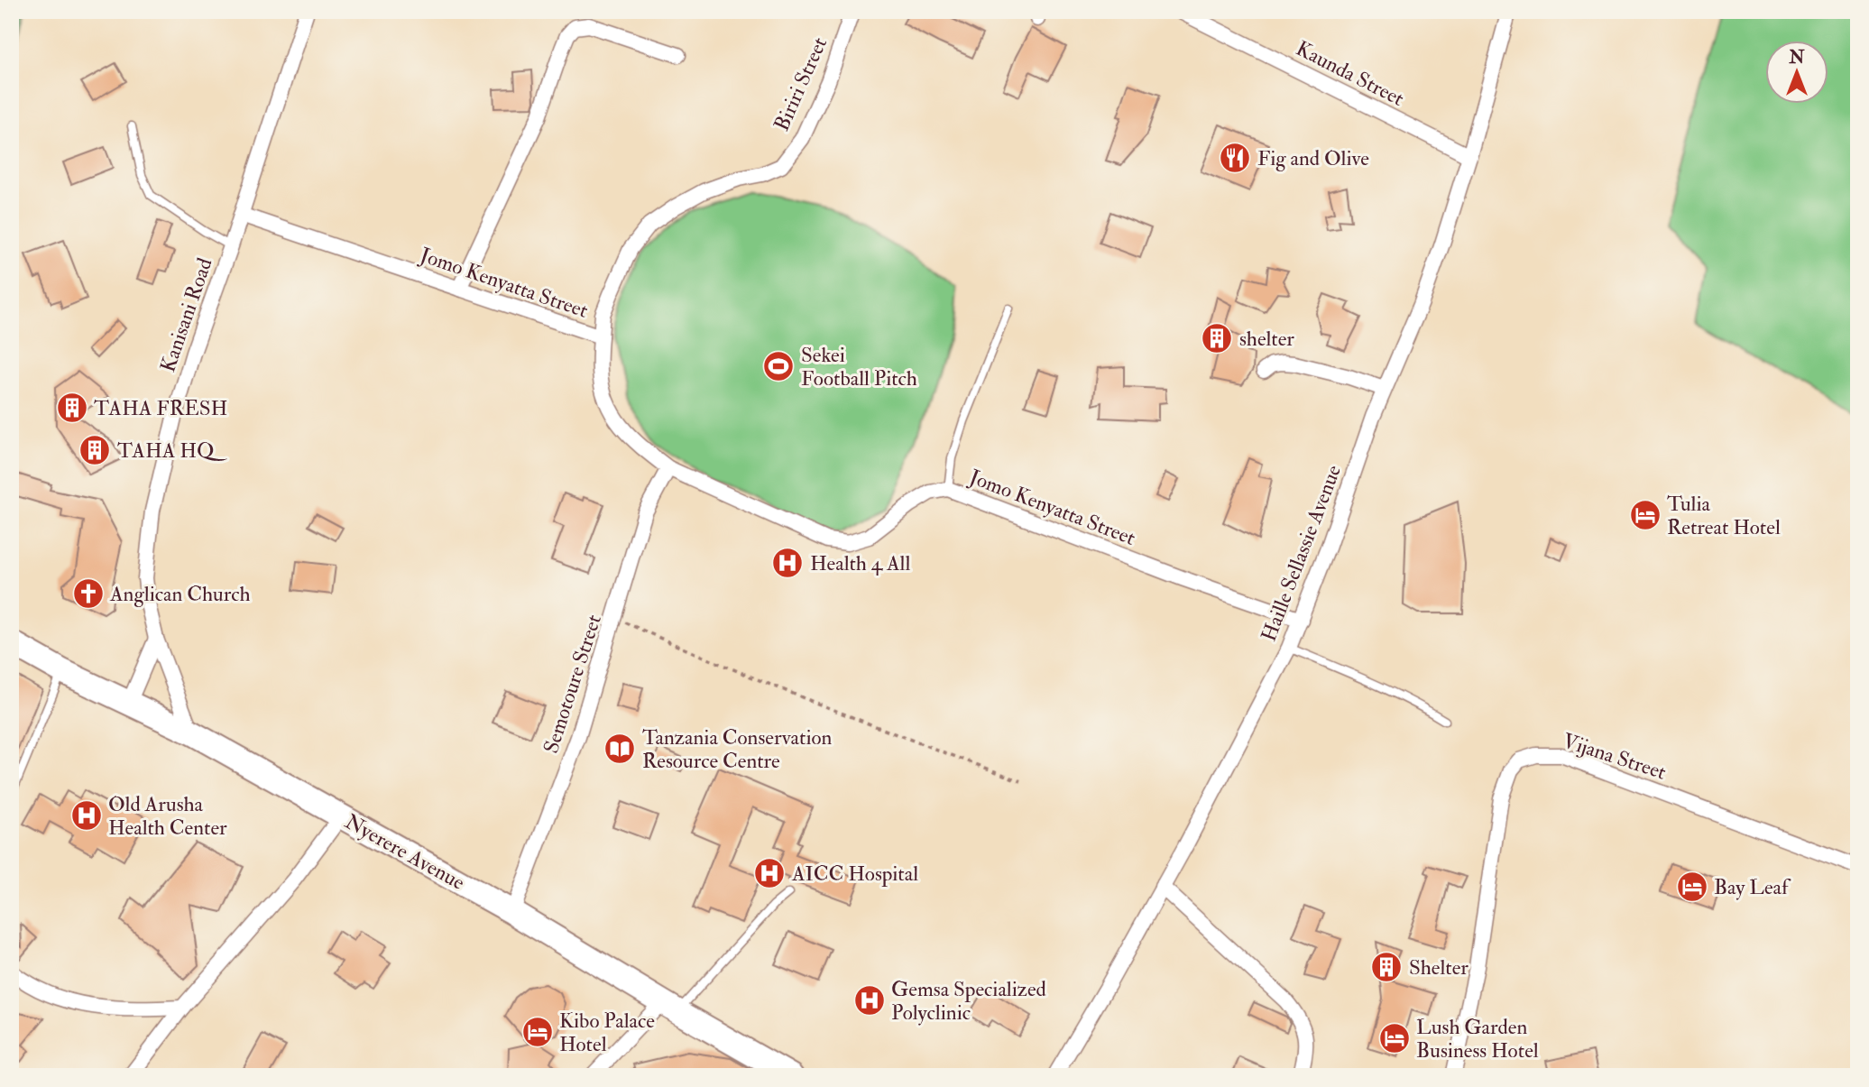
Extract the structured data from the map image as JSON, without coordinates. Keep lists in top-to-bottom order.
{
  "streets": {
    "main road": ["Nyerere Avenue"],
    "street": [
      "Kaunda Street",
      "Biriri Street",
      "Jomo Kenyatta Street",
      "Kanisani Road",
      "Haille Sellassie Avenue",
      "Semotoure Street",
      "Vijana Street"
    ]
  },
  "crossings": [
    ["Kaunda Street", "Haille Sellassie Avenue"],
    ["Biriri Street", "Jomo Kenyatta Street"],
    ["Jomo Kenyatta Street", "Kanisani Road"],
    ["Jomo Kenyatta Street", "Haille Sellassie Avenue"],
    ["Jomo Kenyatta Street", "Semotoure Street"],
    ["Kanisani Road", "Nyerere Avenue"],
    ["Semotoure Street", "Nyerere Avenue"]
  ],
  "places": {
    "restaurant": ["Fig and Olive"],
    "building": [
      "shelter",
      "TAHA FRESH",
      "TAHA HQ",
      "Shelter"
    ],
    "sports": ["Sekei Football Pitch"],
    "hotel": [
      "Tulia Retreat Hotel",
      "Bay Leaf",
      "Kibo Palace Hotel",
      "Lush Garden Business Hotel"
    ],
    "hospital": [
      "Health 4 All",
      "Old Arusha Health Center",
      "AICC Hospital",
      "Gemsa Specialized Polyclinic"
    ],
    "church": ["Anglican Church"],
    "library": ["Tanzania Conservation Resource Centre"]
  },
  "north": "top"
}
